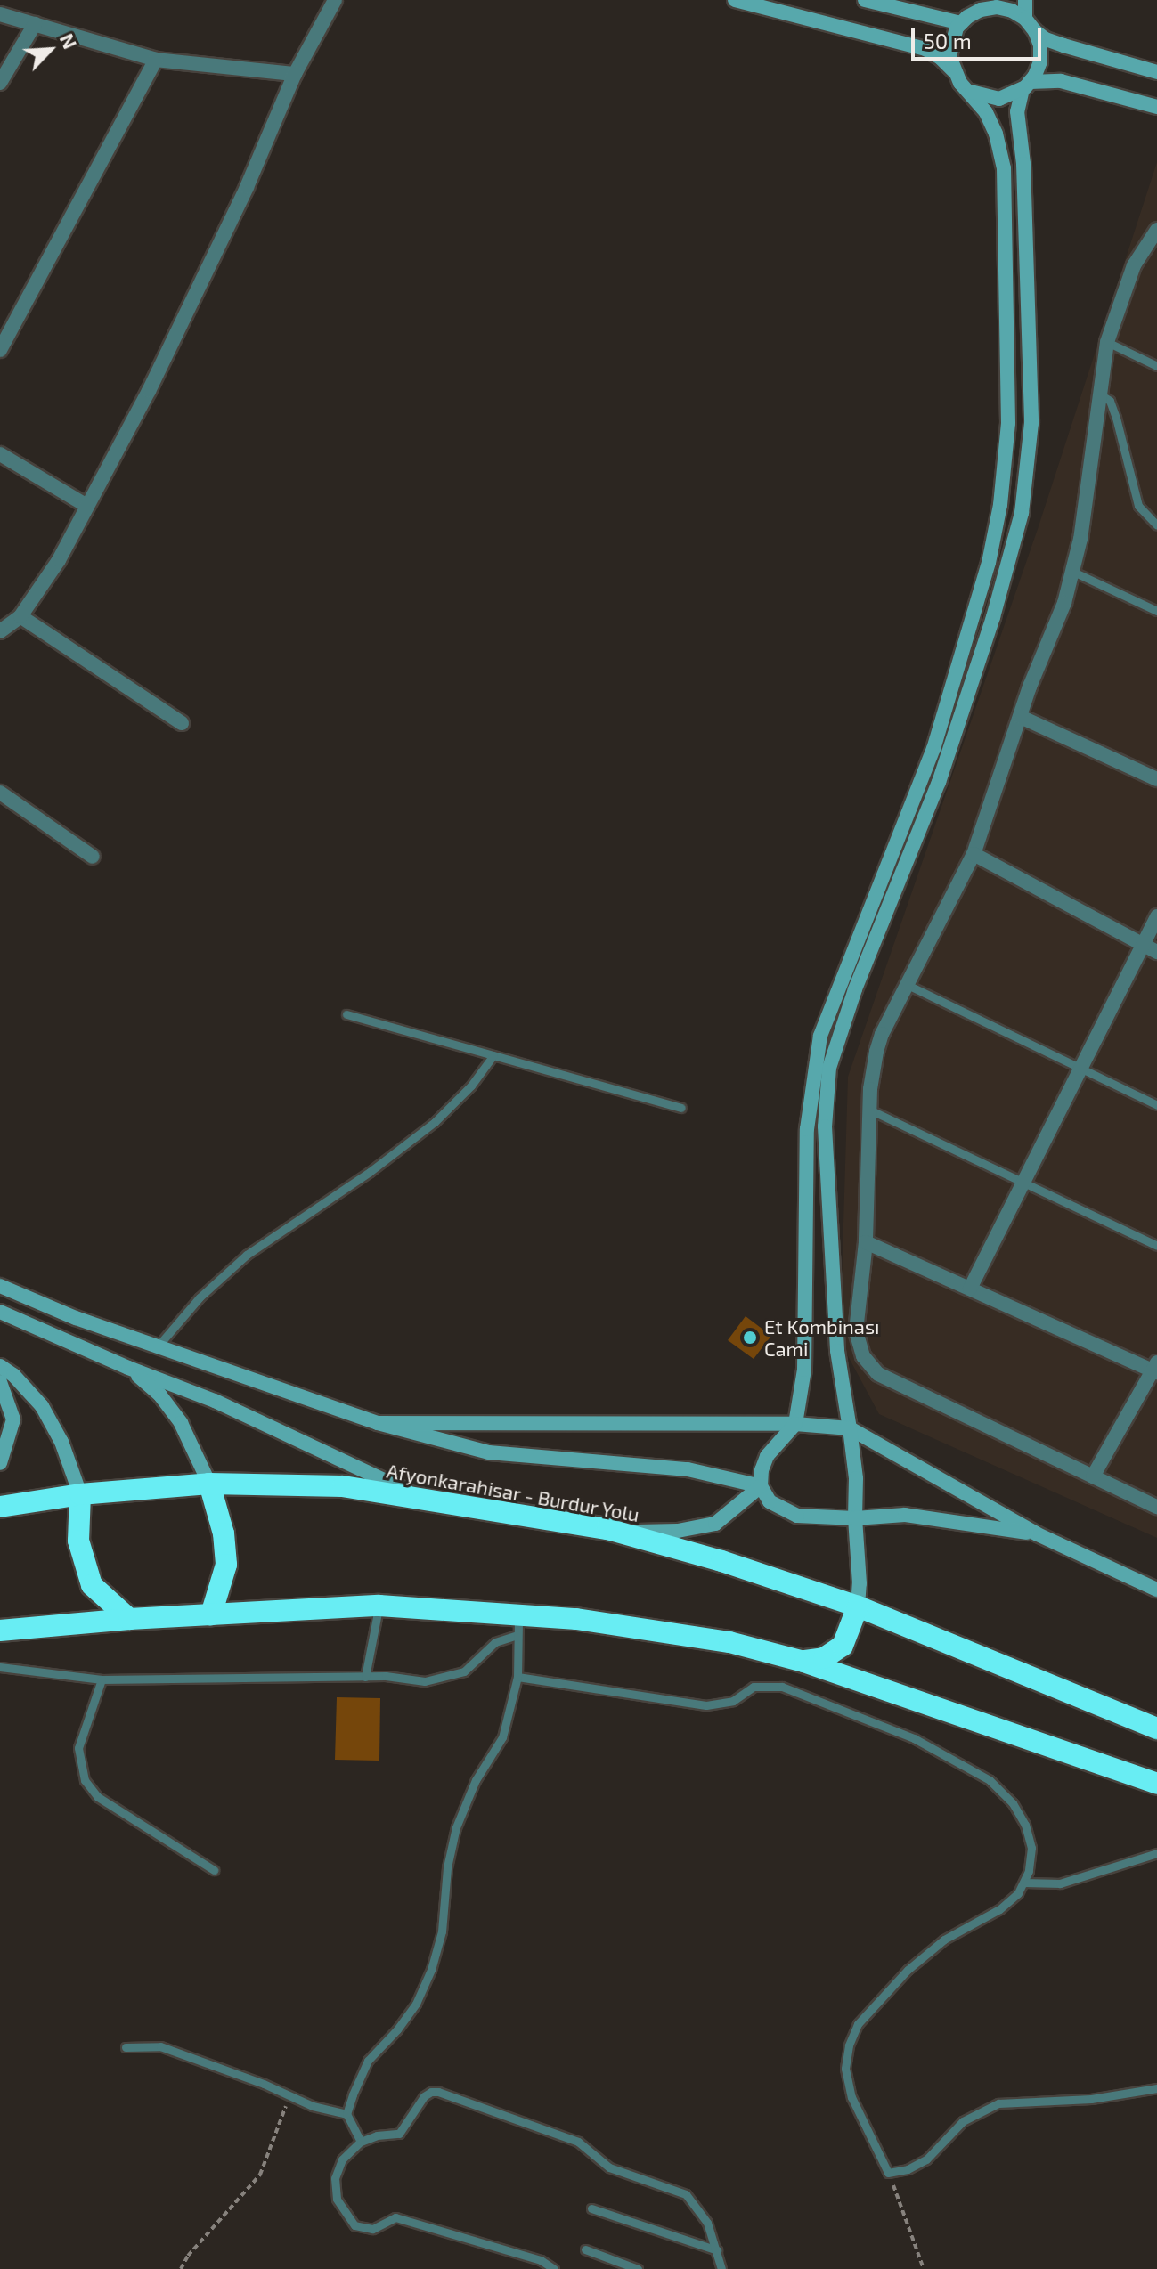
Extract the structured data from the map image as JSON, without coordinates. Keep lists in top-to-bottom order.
{
  "streets": {
    "highway": ["Afyonkarahisar - Burdur Yolu"]
  },
  "places": ["Et Kombinası Cami"],
  "scale_bar": "50 m",
  "north": "top right"
}
